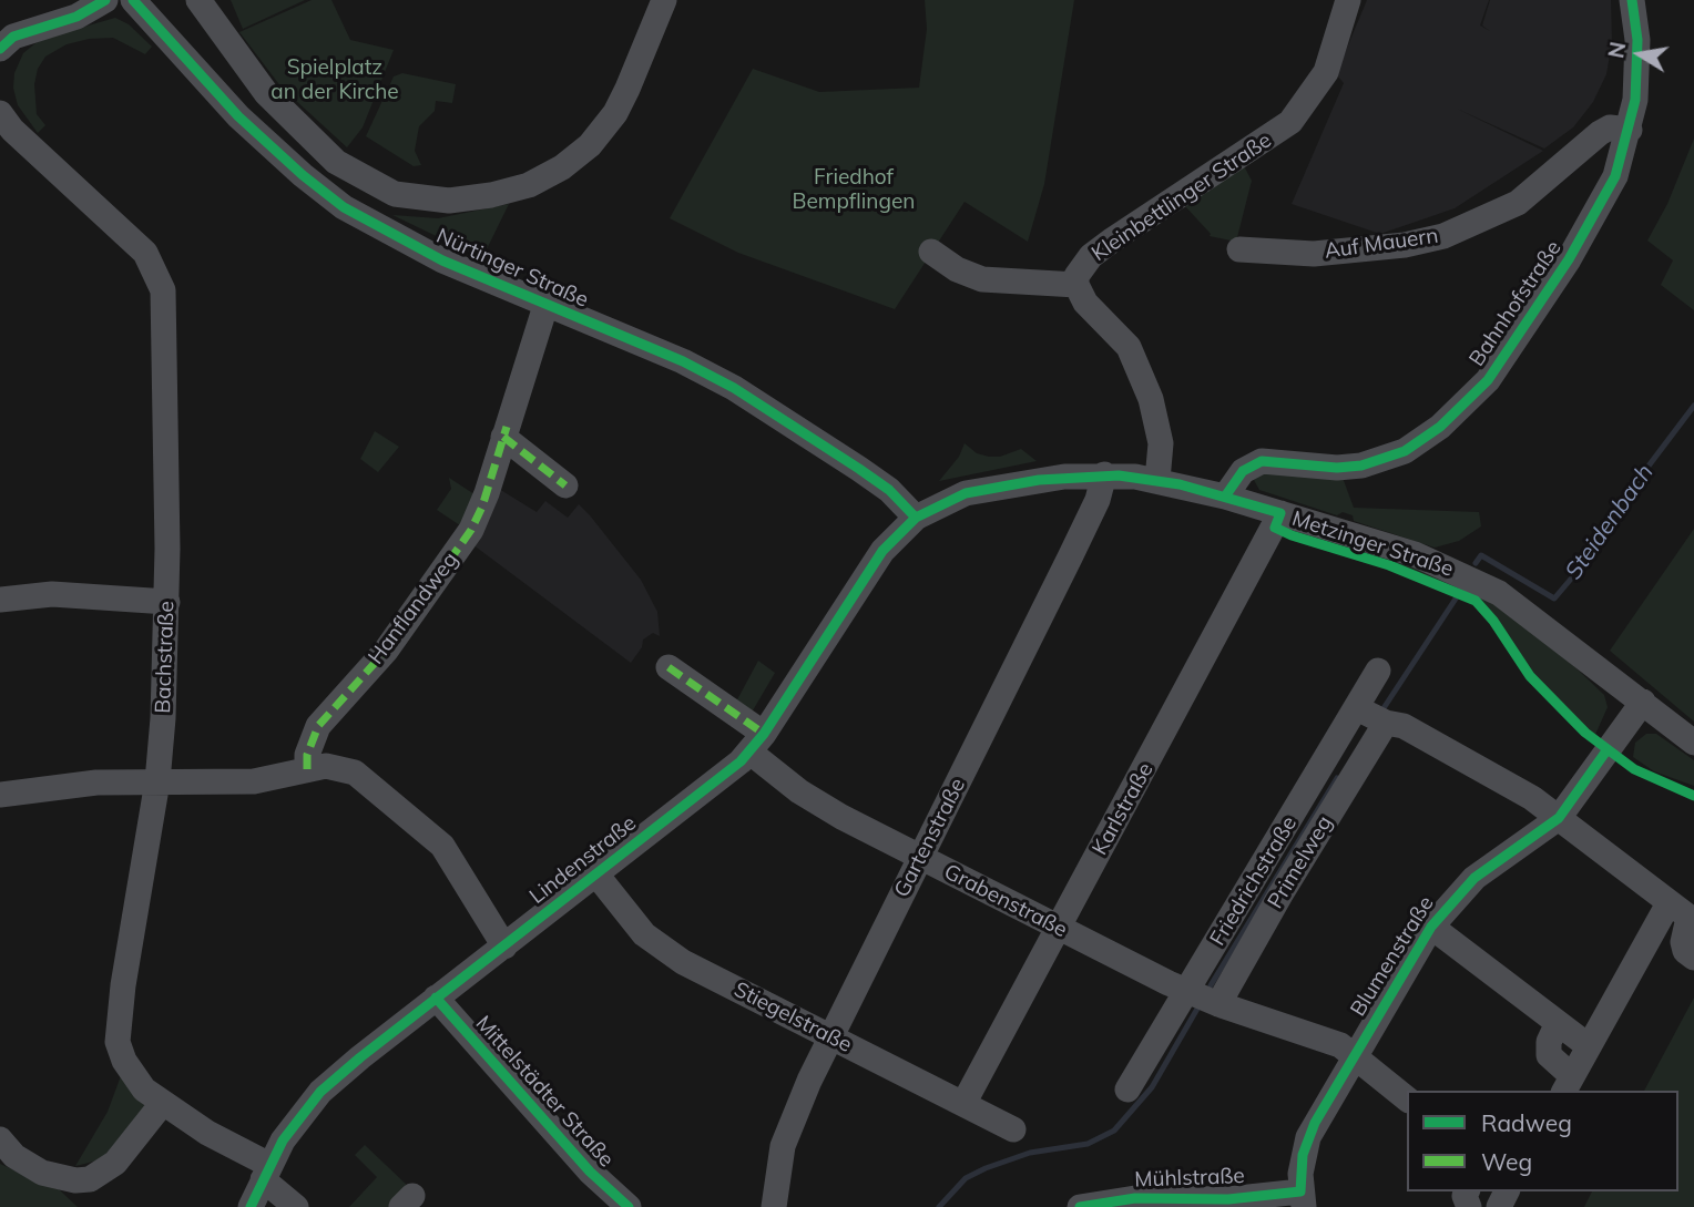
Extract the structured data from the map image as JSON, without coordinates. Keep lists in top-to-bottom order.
{
  "streets": {
    "street": [
      "Kleinbettlinger Straße",
      "Auf Mauern",
      "Nürtinger Straße",
      "Bahnhofstraße",
      "Metzinger Straße",
      "Hanflandweg",
      "Bachstraße",
      "Karlstraße",
      "Gartenstraße",
      "Lindenstraße",
      "Primelweg",
      "Friedrichstraße",
      "Grabenstraße",
      "Blumenstraße",
      "Stiegelstraße",
      "Mittelstädter Straße",
      "Mühlstraße"
    ]
  },
  "crossings": [
    ["Kleinbettlinger Straße", "Metzinger Straße"],
    ["Auf Mauern", "Bahnhofstraße"],
    ["Nürtinger Straße", "Metzinger Straße"],
    ["Nürtinger Straße", "Hanflandweg"],
    ["Nürtinger Straße", "Lindenstraße"],
    ["Bahnhofstraße", "Metzinger Straße"],
    ["Metzinger Straße", "Karlstraße"],
    ["Metzinger Straße", "Gartenstraße"],
    ["Metzinger Straße", "Lindenstraße"],
    ["Metzinger Straße", "Blumenstraße"],
    ["Bachstraße", "Lindenstraße"],
    ["Karlstraße", "Grabenstraße"],
    ["Karlstraße", "Stiegelstraße"],
    ["Gartenstraße", "Grabenstraße"],
    ["Gartenstraße", "Stiegelstraße"],
    ["Lindenstraße", "Grabenstraße"],
    ["Lindenstraße", "Stiegelstraße"],
    ["Lindenstraße", "Mittelstädter Straße"],
    ["Primelweg", "Grabenstraße"],
    ["Friedrichstraße", "Grabenstraße"],
    ["Grabenstraße", "Blumenstraße"],
    ["Blumenstraße", "Mühlstraße"]
  ],
  "water": ["Steidenbach"],
  "parks": ["Spielplatz an der Kirche", "Friedhof Bempflingen"],
  "legend": ["Radweg", "Weg"],
  "north": "left"
}
